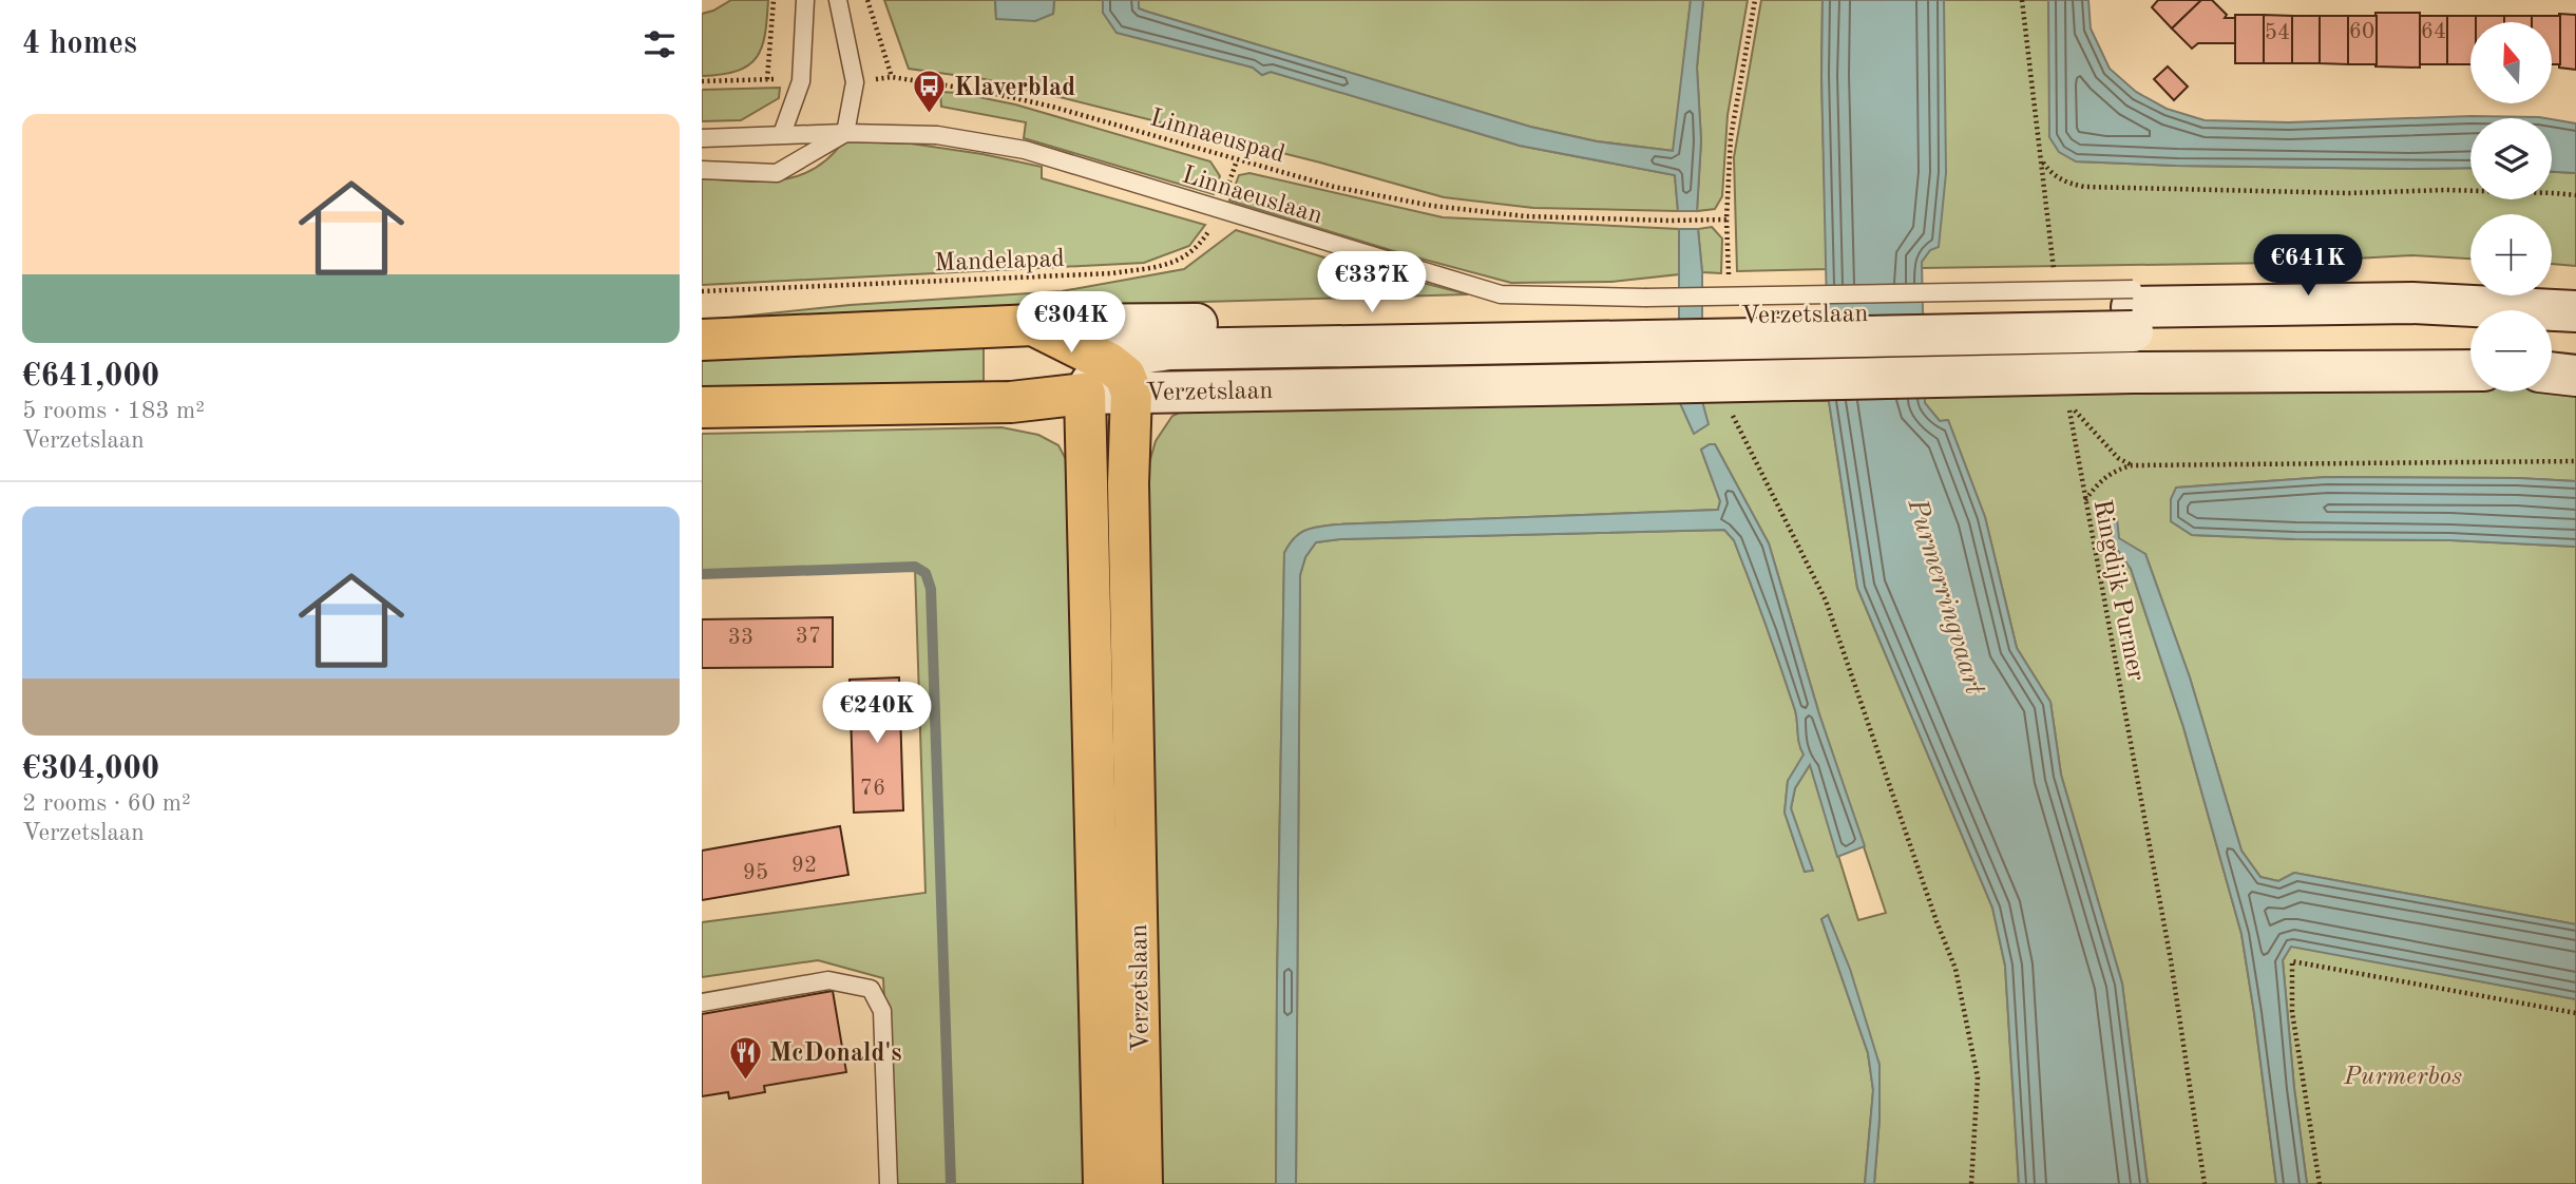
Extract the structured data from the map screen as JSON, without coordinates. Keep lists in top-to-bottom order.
{
  "streets": {
    "main road": ["Verzetslaan"],
    "lane": ["Linnaeuslaan"],
    "path": ["Linnaeuspad", "Mandelapad", "Ringdijk Purmer"]
  },
  "crossings": [
    ["Linnaeuspad", "Mandelapad"],
    ["Linnaeuslaan", "Mandelapad"],
    ["Linnaeuslaan", "Verzetslaan"]
  ],
  "water": ["Purmerringvaart"],
  "parks": ["Purmerbos"],
  "places": {
    "bus stop": ["Klaverblad"],
    "restaurant": ["McDonald's"]
  },
  "house_numbers": [
    "60",
    "64",
    "54",
    "37",
    "33",
    "76",
    "92",
    "95"
  ],
  "north": "top",
  "page": {
    "heading": "4 homes",
    "map_buttons": ["+", "−"],
    "list": [
      {
        "name": "€641,000",
        "note": "5 rooms · 183 m² · Verzetslaan"
      },
      {
        "name": "€304,000",
        "note": "2 rooms · 60 m² · Verzetslaan"
      }
    ],
    "price": [
      "€641K",
      "€337K",
      "€304K",
      "€240K"
    ]
  }
}
